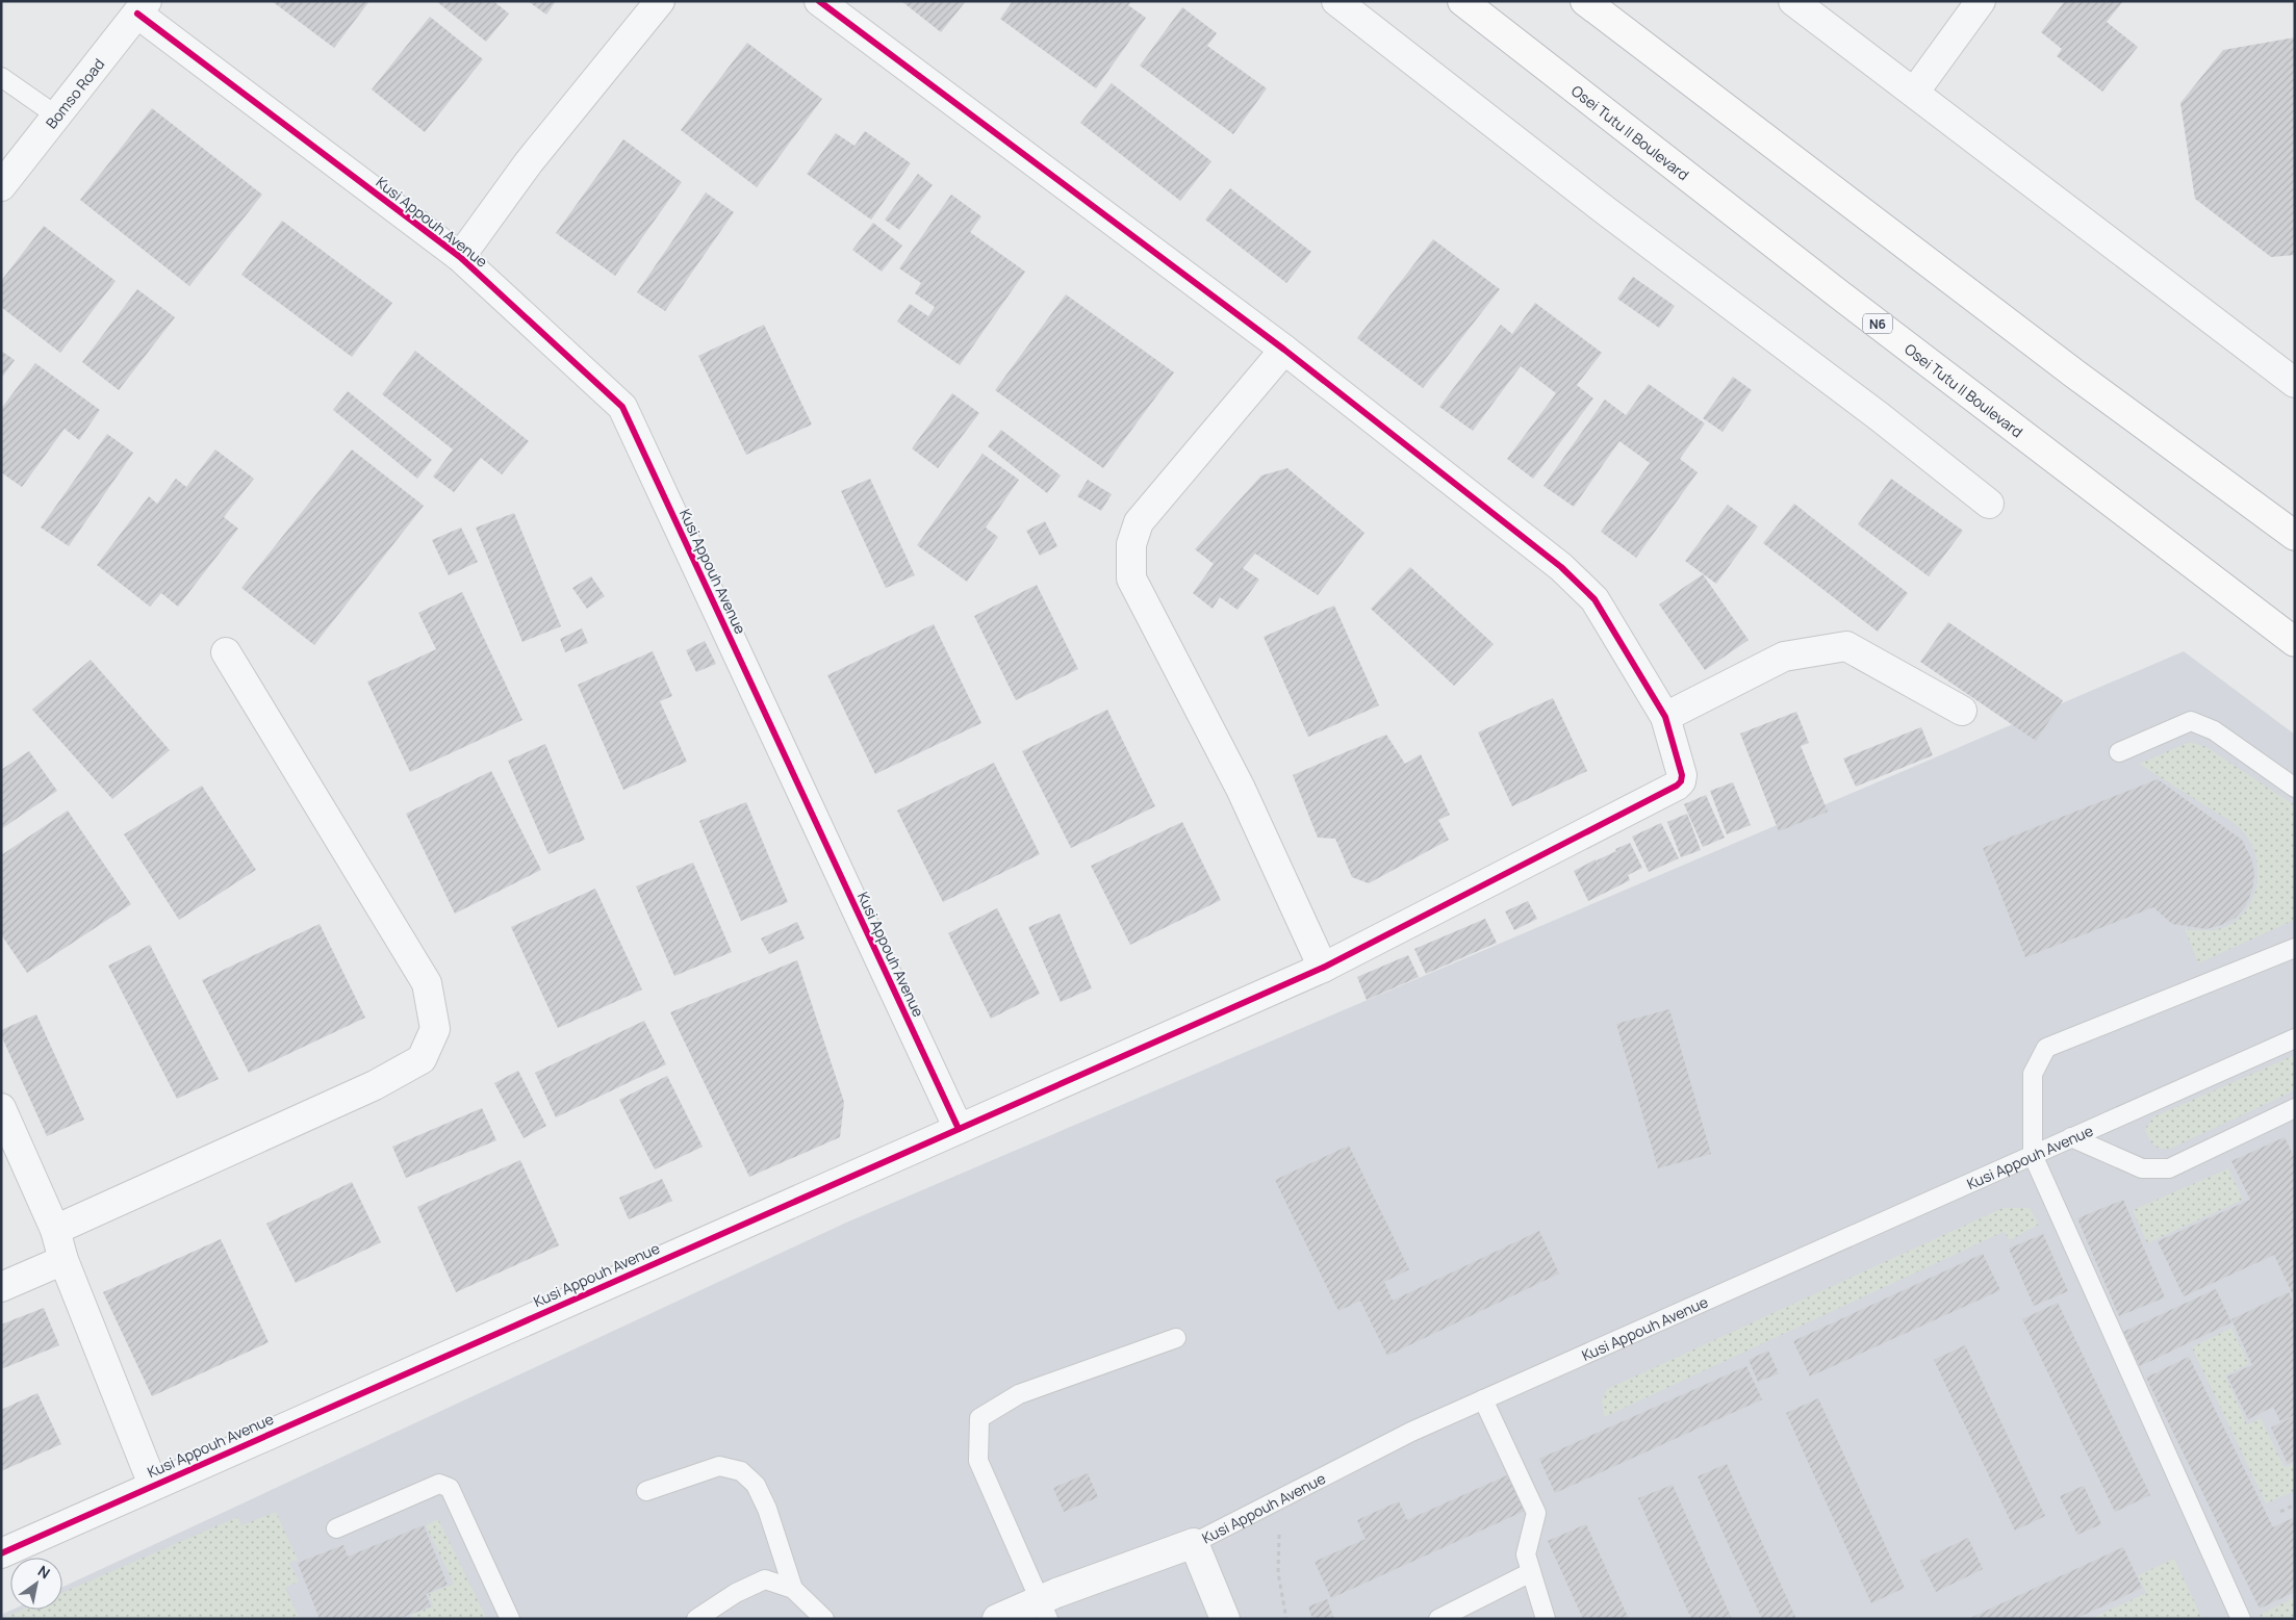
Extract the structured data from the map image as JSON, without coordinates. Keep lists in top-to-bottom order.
{
  "streets": {
    "highway": ["Osei Tutu II Boulevard", "N6"],
    "street": ["Bomso Road", "Kusi Appouh Avenue"]
  },
  "crossings": [
    ["Bomso Road", "Kusi Appouh Avenue"]
  ],
  "north": "top right"
}
